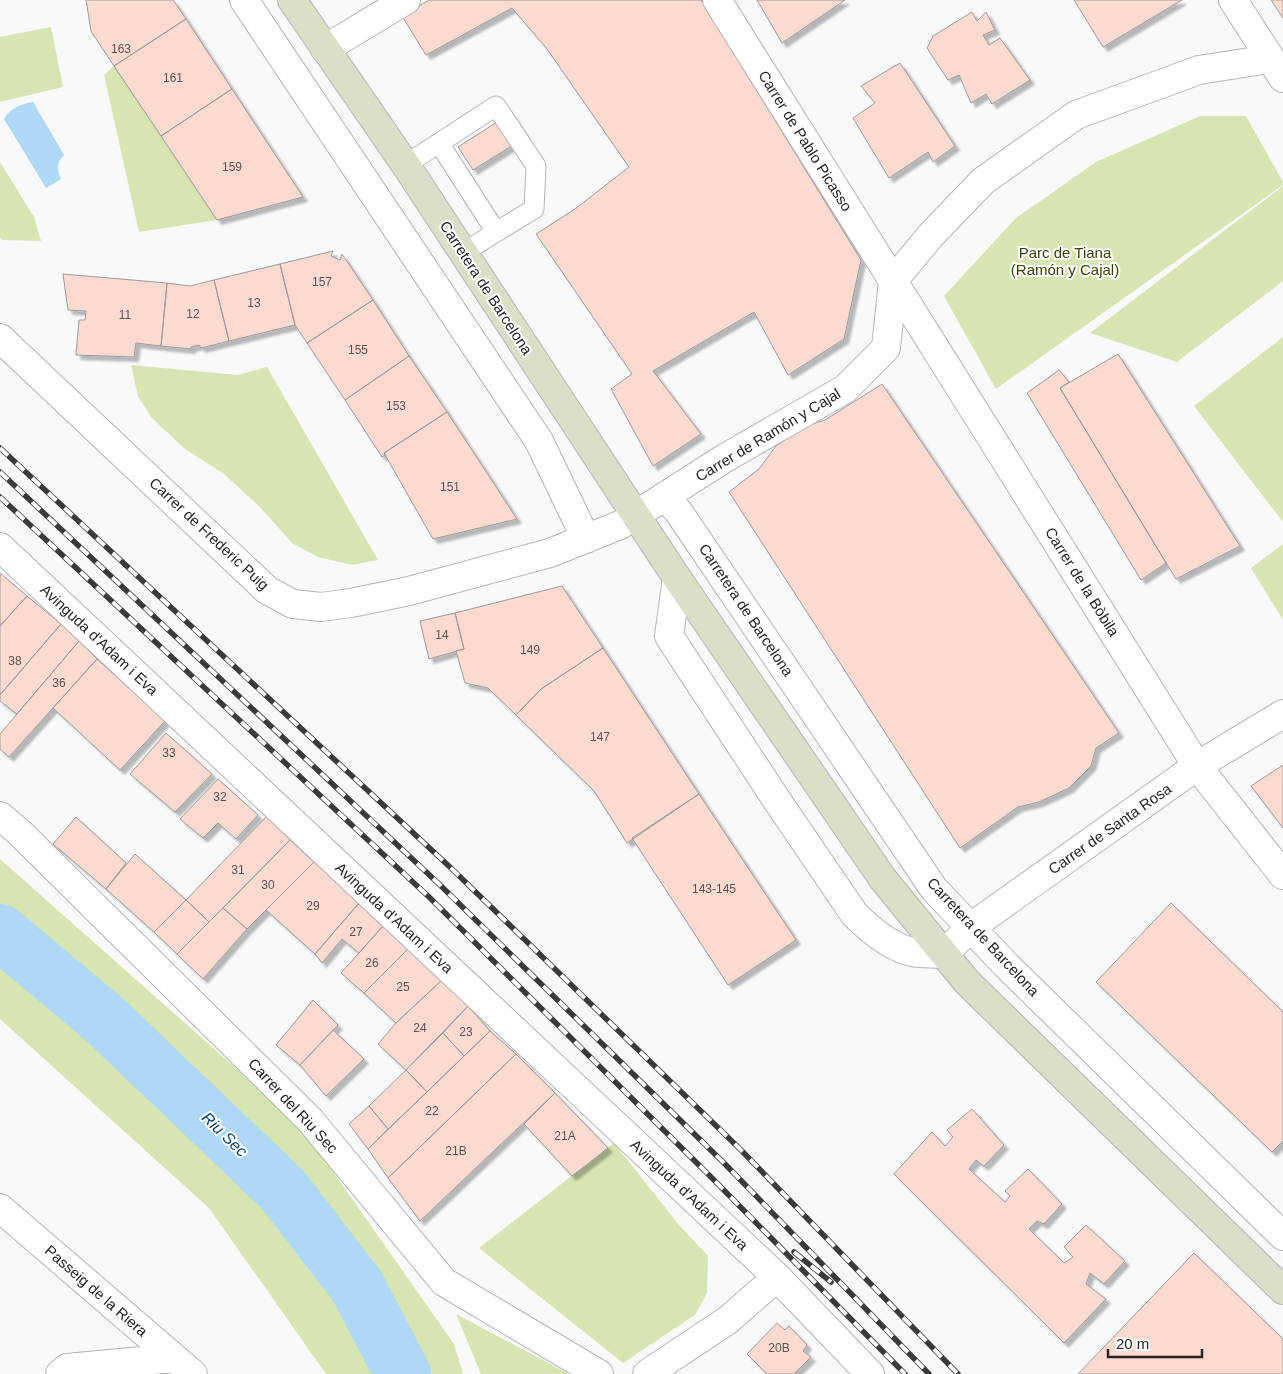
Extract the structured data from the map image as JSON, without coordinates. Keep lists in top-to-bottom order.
{
  "streets": {
    "main road": ["Carretera de Barcelona"],
    "street": [
      "Carrer de Pablo Picasso",
      "Carrer de Ramón y Cajal",
      "Carrer de Frederic Puig",
      "Carrer de la Bòbila",
      "Avinguda d'Adam i Eva",
      "Carrer de Santa Rosa",
      "Carrer del Riu Sec",
      "Passeig de la Riera"
    ]
  },
  "crossings": [
    ["Carrer de Pablo Picasso", "Carrer de Ramón y Cajal"],
    ["Carrer de Pablo Picasso", "Carrer de la Bòbila"],
    ["Carretera de Barcelona", "Carrer de Ramón y Cajal"],
    ["Carretera de Barcelona", "Carrer de Frederic Puig"],
    ["Carretera de Barcelona", "Carrer de Santa Rosa"],
    ["Carrer de Ramón y Cajal", "Carrer de Frederic Puig"],
    ["Carrer de Ramón y Cajal", "Carrer de la Bòbila"],
    ["Carrer de la Bòbila", "Carrer de Santa Rosa"]
  ],
  "water": ["Riu Sec"],
  "parks": ["Parc de Tiana (Ramón y Cajal)"],
  "house_numbers": [
    "163",
    "161",
    "159",
    "157",
    "13",
    "12",
    "11",
    "155",
    "153",
    "151",
    "14",
    "149",
    "38",
    "36",
    "147",
    "33",
    "32",
    "31",
    "30",
    "143-145",
    "29",
    "27",
    "26",
    "25",
    "24",
    "23",
    "22",
    "21A",
    "21B",
    "20B"
  ],
  "scale_bar": "20 m"
}
